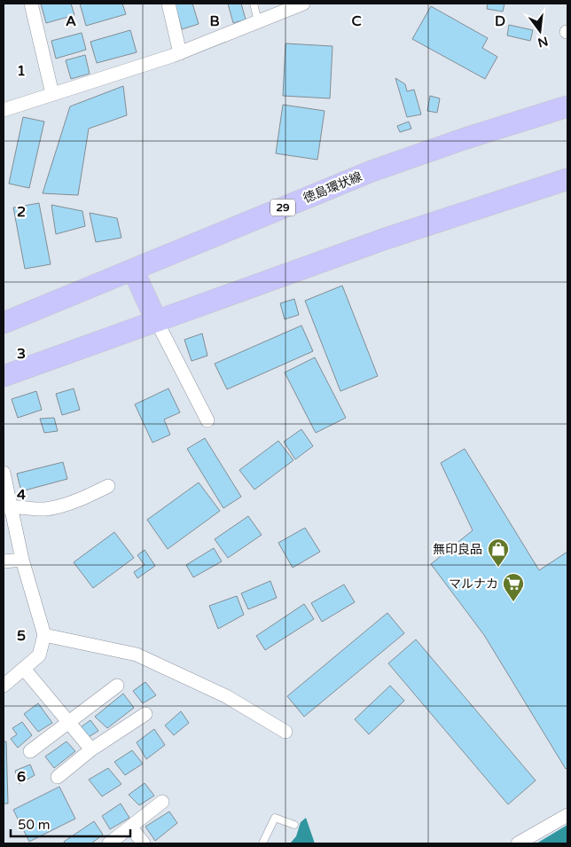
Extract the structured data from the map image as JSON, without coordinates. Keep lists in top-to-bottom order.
{
  "streets": {
    "main road": ["徳島環状線", "29"]
  },
  "places": {
    "shop": ["無印良品"],
    "supermarket": ["マルナカ"]
  },
  "scale_bar": "50 m",
  "north": "bottom",
  "grid": {
    "columns": [
      "A",
      "B",
      "C",
      "D"
    ],
    "rows": [
      "1",
      "2",
      "3",
      "4",
      "5",
      "6"
    ]
  }
}
